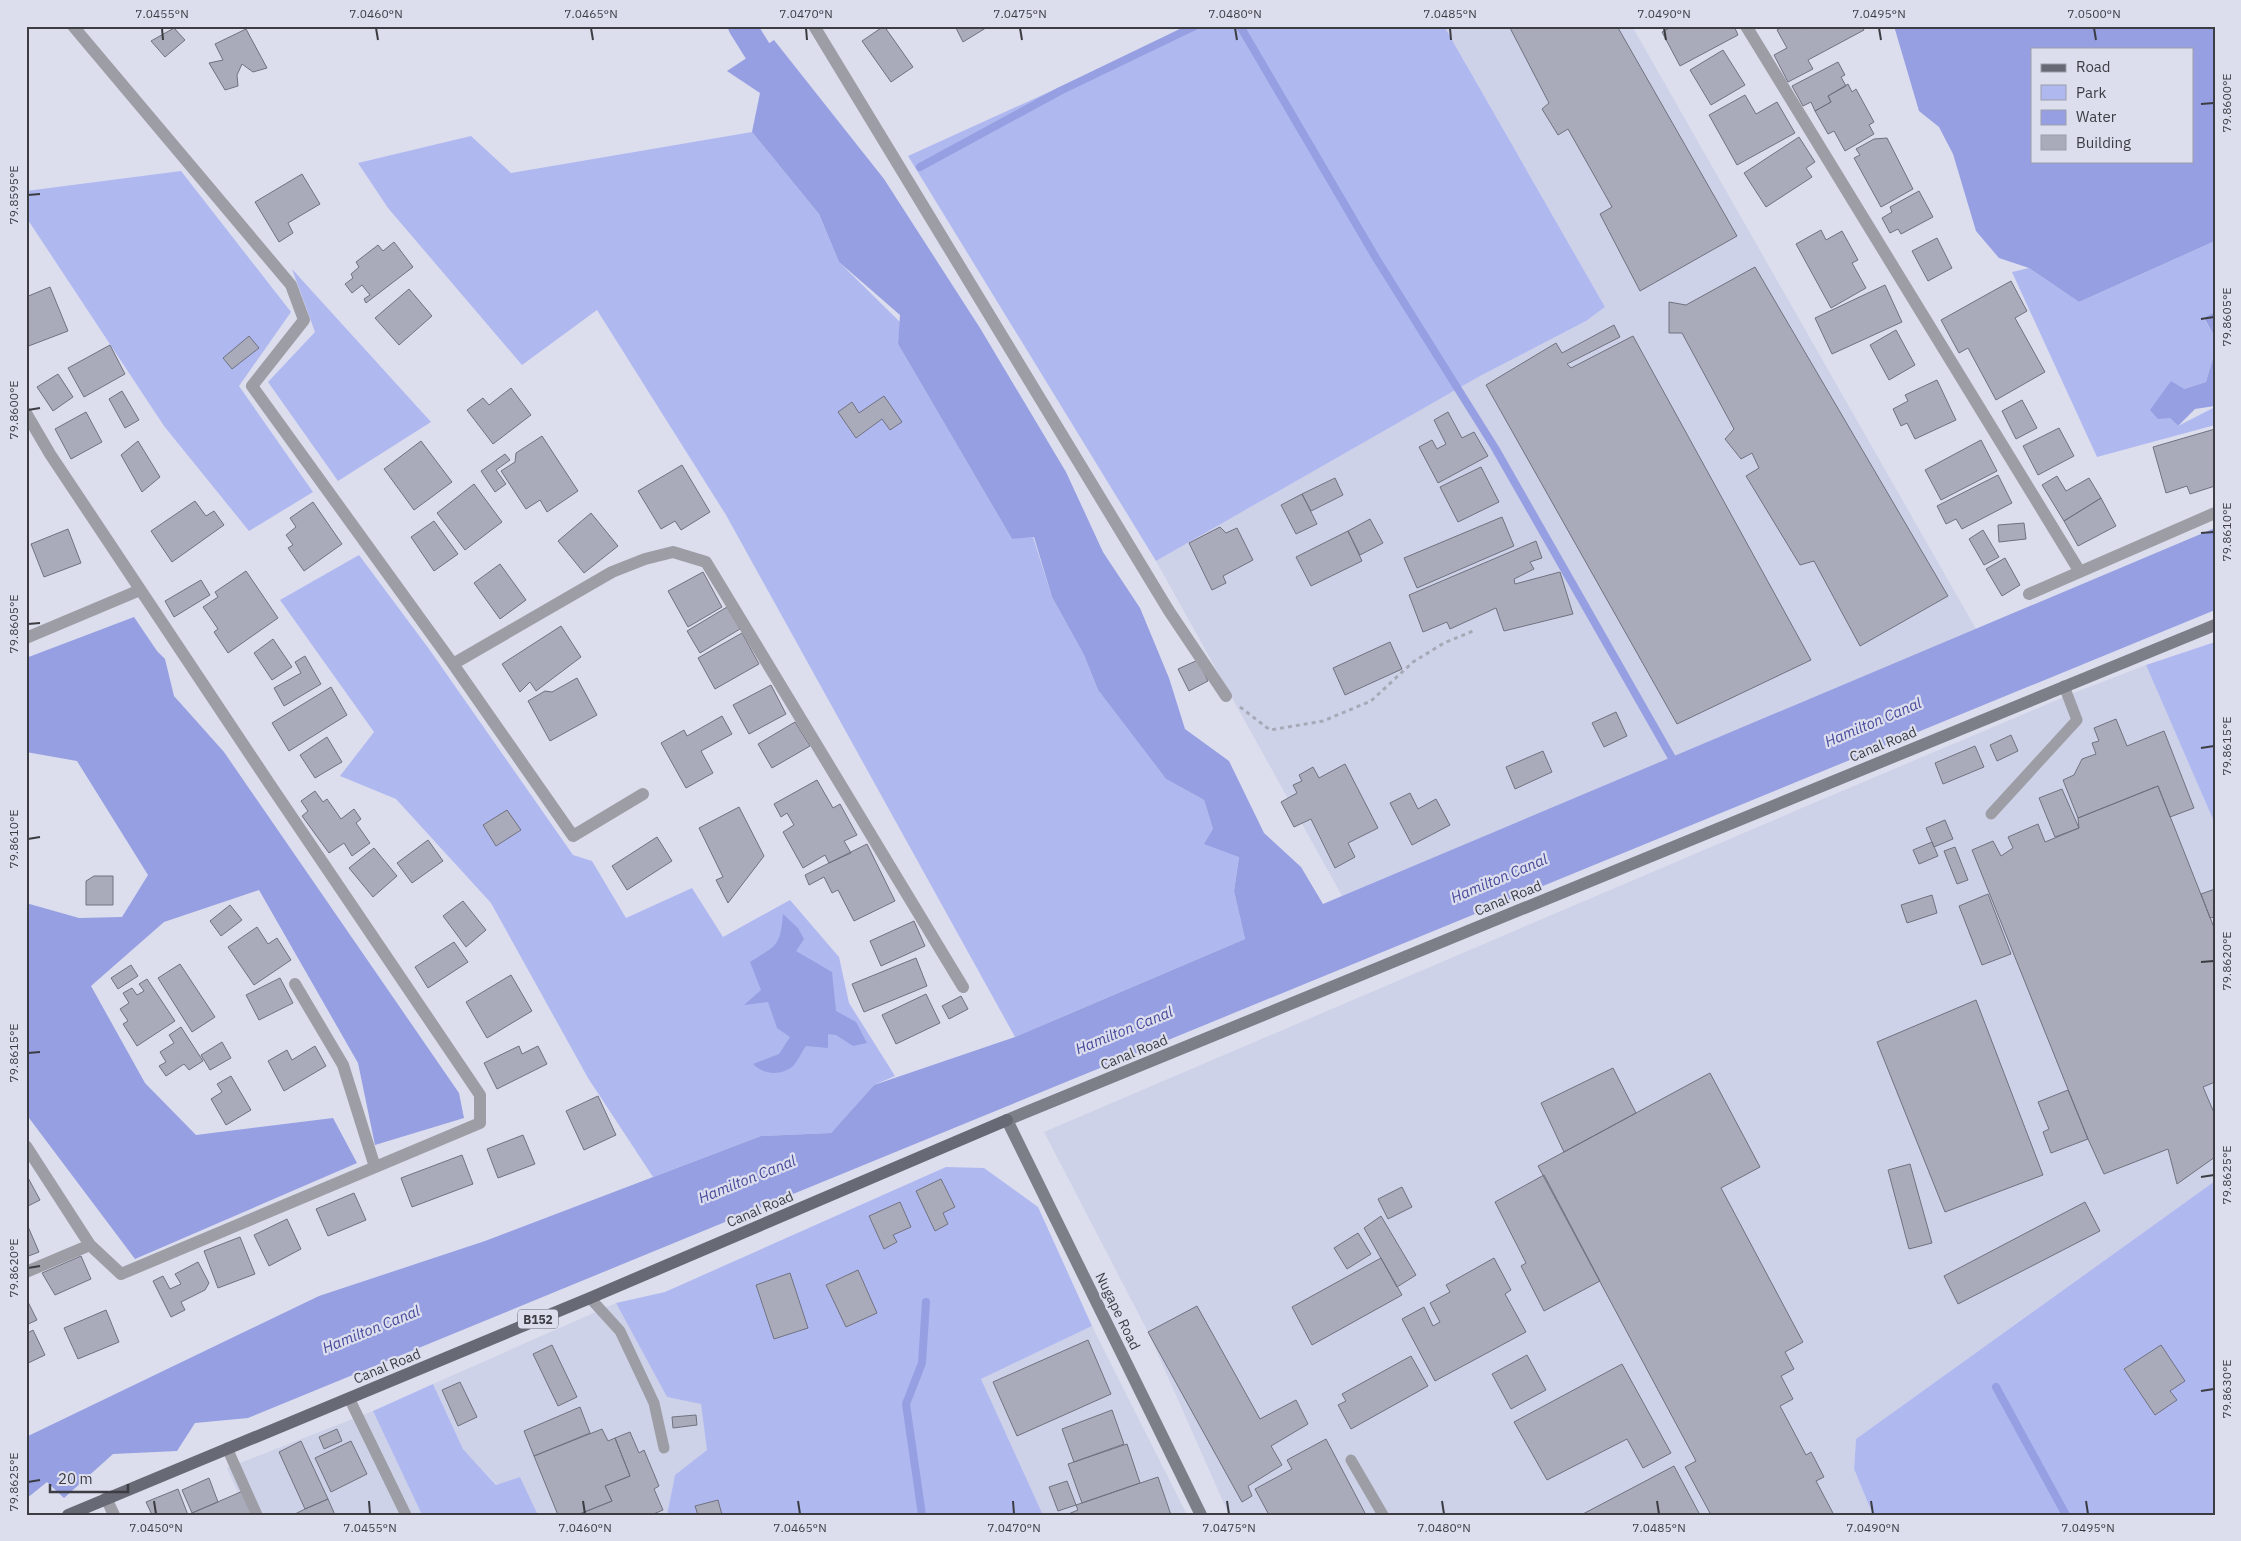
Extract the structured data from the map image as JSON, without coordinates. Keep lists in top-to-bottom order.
{
  "streets": {
    "main road": ["Canal Road", "Nugape Road", "B152"]
  },
  "crossings": [
    ["Canal Road", "Nugape Road"]
  ],
  "water": ["Hamilton Canal"],
  "legend": [
    "Road",
    "Park",
    "Water",
    "Building"
  ],
  "scale_bar": "20 m",
  "coordinates": [
    "7.0455°N",
    "7.0460°N",
    "7.0465°N",
    "7.0470°N",
    "7.0475°N",
    "7.0480°N",
    "7.0485°N",
    "7.0490°N",
    "7.0495°N",
    "7.0500°N",
    "79.8600°E",
    "79.8595°E",
    "79.8605°E",
    "79.8610°E",
    "79.8615°E",
    "79.8620°E",
    "79.8625°E",
    "79.8630°E",
    "7.0450°N"
  ]
}
